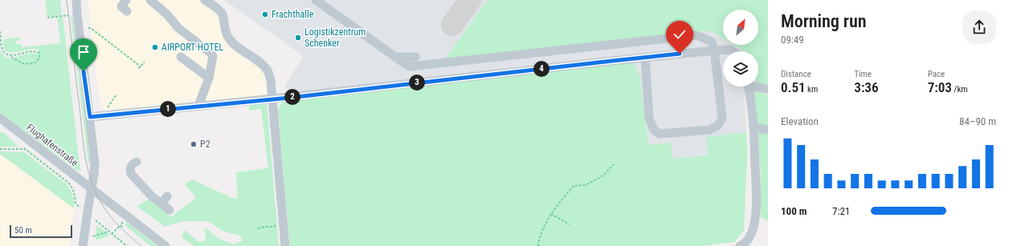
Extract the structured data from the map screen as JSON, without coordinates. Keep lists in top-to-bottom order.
{
  "streets": {
    "street": ["Flughafenstraße"]
  },
  "places": [
    "Frachthalle",
    "Logistikzentrum Schenker",
    "AIRPORT HOTEL",
    "P2"
  ],
  "scale_bar": "50 m",
  "north": "top right",
  "page": {
    "heading": ["Morning run", "09:49"],
    "stats": [
      ["Distance", "0.51 km"],
      ["Time", "3:36"],
      ["Pace", "7:03 /km"]
    ],
    "pins": [
      "4",
      "3",
      "2",
      "1"
    ],
    "chart": ["Elevation", "84–90 m"],
    "list": [
      {
        "name": "100 m",
        "note": "7:21"
      }
    ],
    "scale": "50 m"
  }
}
